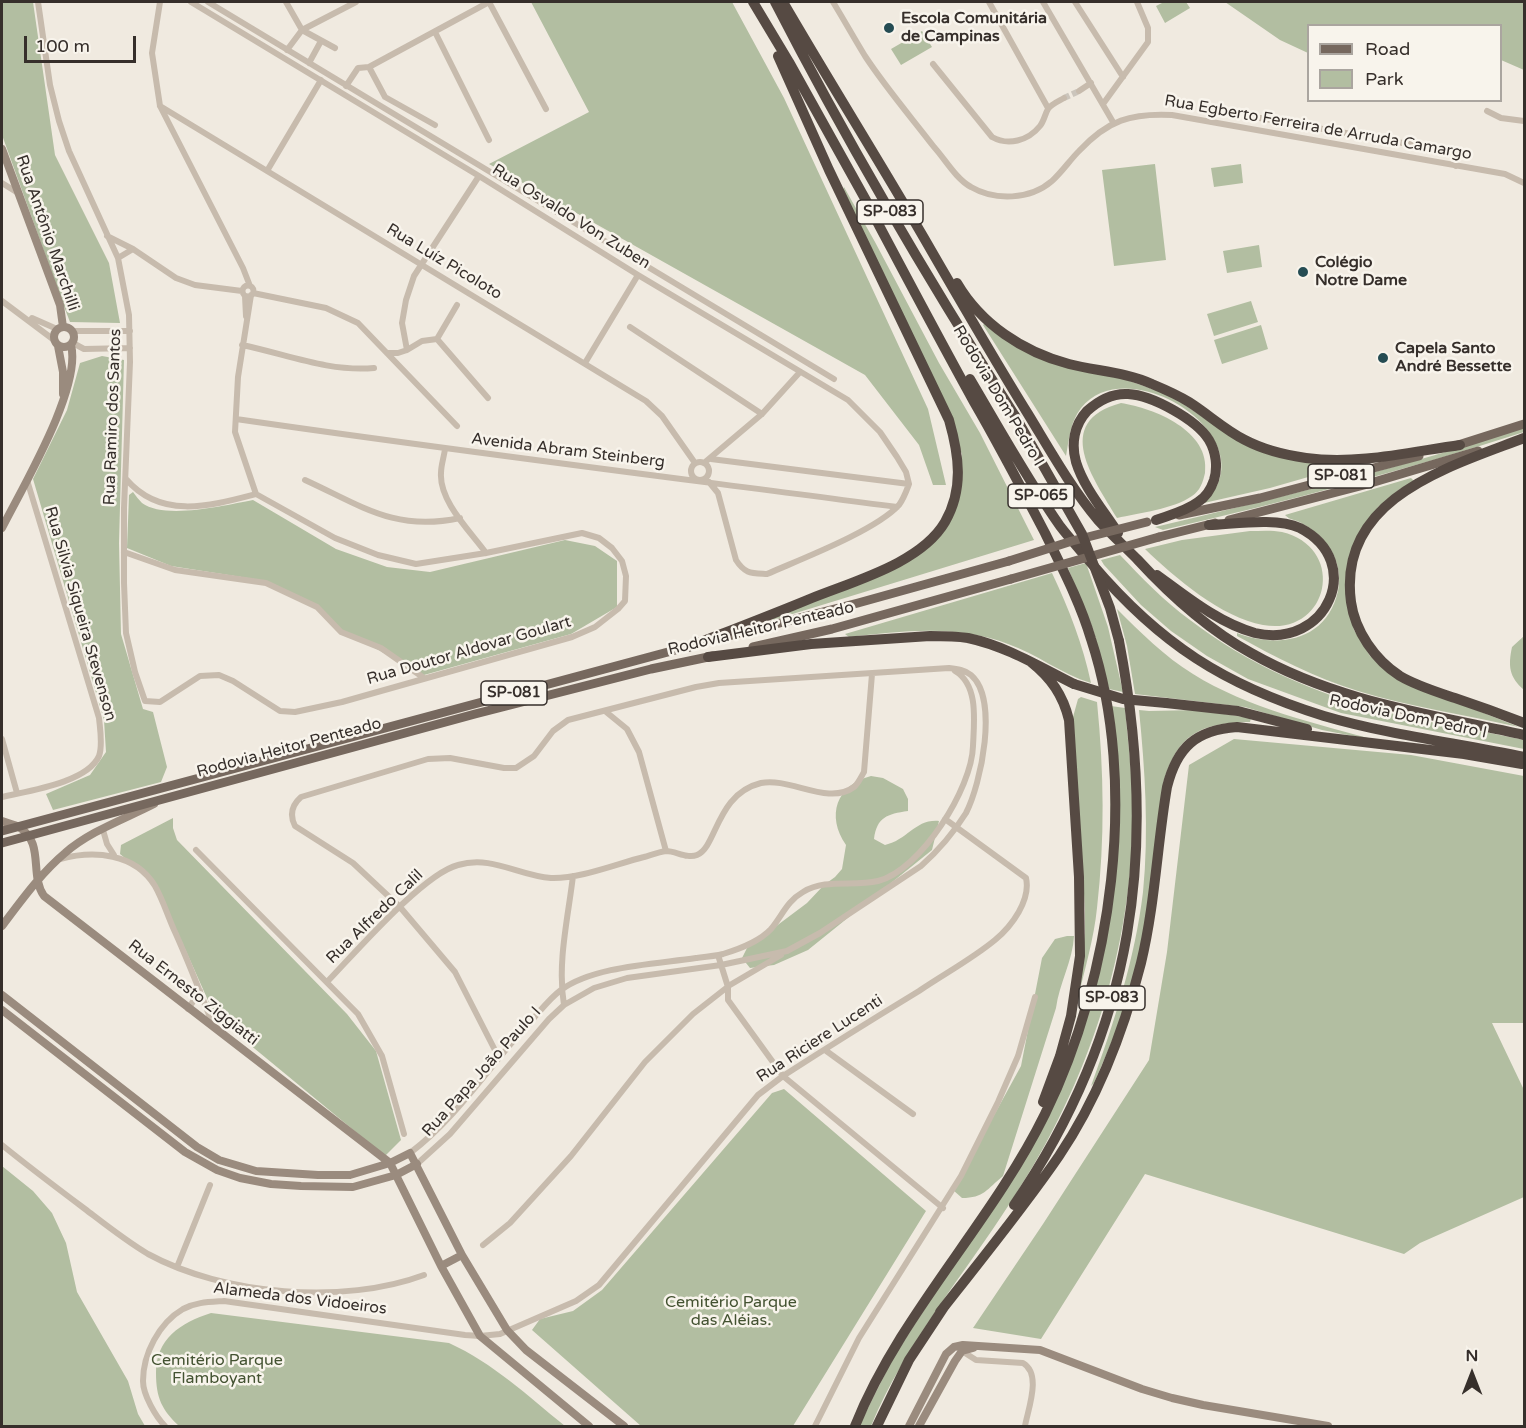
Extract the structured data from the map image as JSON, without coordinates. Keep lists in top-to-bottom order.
{
  "streets": {
    "highway": ["SP-083", "Rodovia Dom Pedro I", "SP-065"],
    "main road": ["SP-081", "Rodovia Heitor Penteado"],
    "street": [
      "Rua Egberto Ferreira de Arruda Camargo",
      "Rua Osvaldo Von Zuben",
      "Rua Antônio Marchilli",
      "Rua Luíz Picoloto",
      "Rua Ramiro dos Santos",
      "Avenida Abram Steinberg",
      "Rua Silvia Siqueira Stevenson",
      "Rua Doutor Aldovar Goulart",
      "Rua Alfredo Calil",
      "Rua Ernesto Ziggiatti",
      "Rua Riciere Lucenti",
      "Rua Papa João Paulo I",
      "Alameda dos Vidoeiros"
    ]
  },
  "crossings": [
    ["SP-083", "Rodovia Dom Pedro I"],
    ["Rua Luíz Picoloto", "Avenida Abram Steinberg"],
    ["Rua Ramiro dos Santos", "Rua Doutor Aldovar Goulart"],
    ["Rua Ernesto Ziggiatti", "Rua Riciere Lucenti"],
    ["Rua Ernesto Ziggiatti", "Rua Papa João Paulo I"],
    ["Rua Ernesto Ziggiatti", "Alameda dos Vidoeiros"],
    ["Rua Riciere Lucenti", "Rua Papa João Paulo I"],
    ["Rua Riciere Lucenti", "Alameda dos Vidoeiros"]
  ],
  "parks": ["Cemitério Parque das Aléias.", "Cemitério Parque Flamboyant"],
  "places": ["Escola Comunitária de Campinas", "Colégio Notre Dame", "Capela Santo André Bessette"],
  "legend": ["Road", "Park"],
  "scale_bar": "100 m",
  "north": "top"
}
